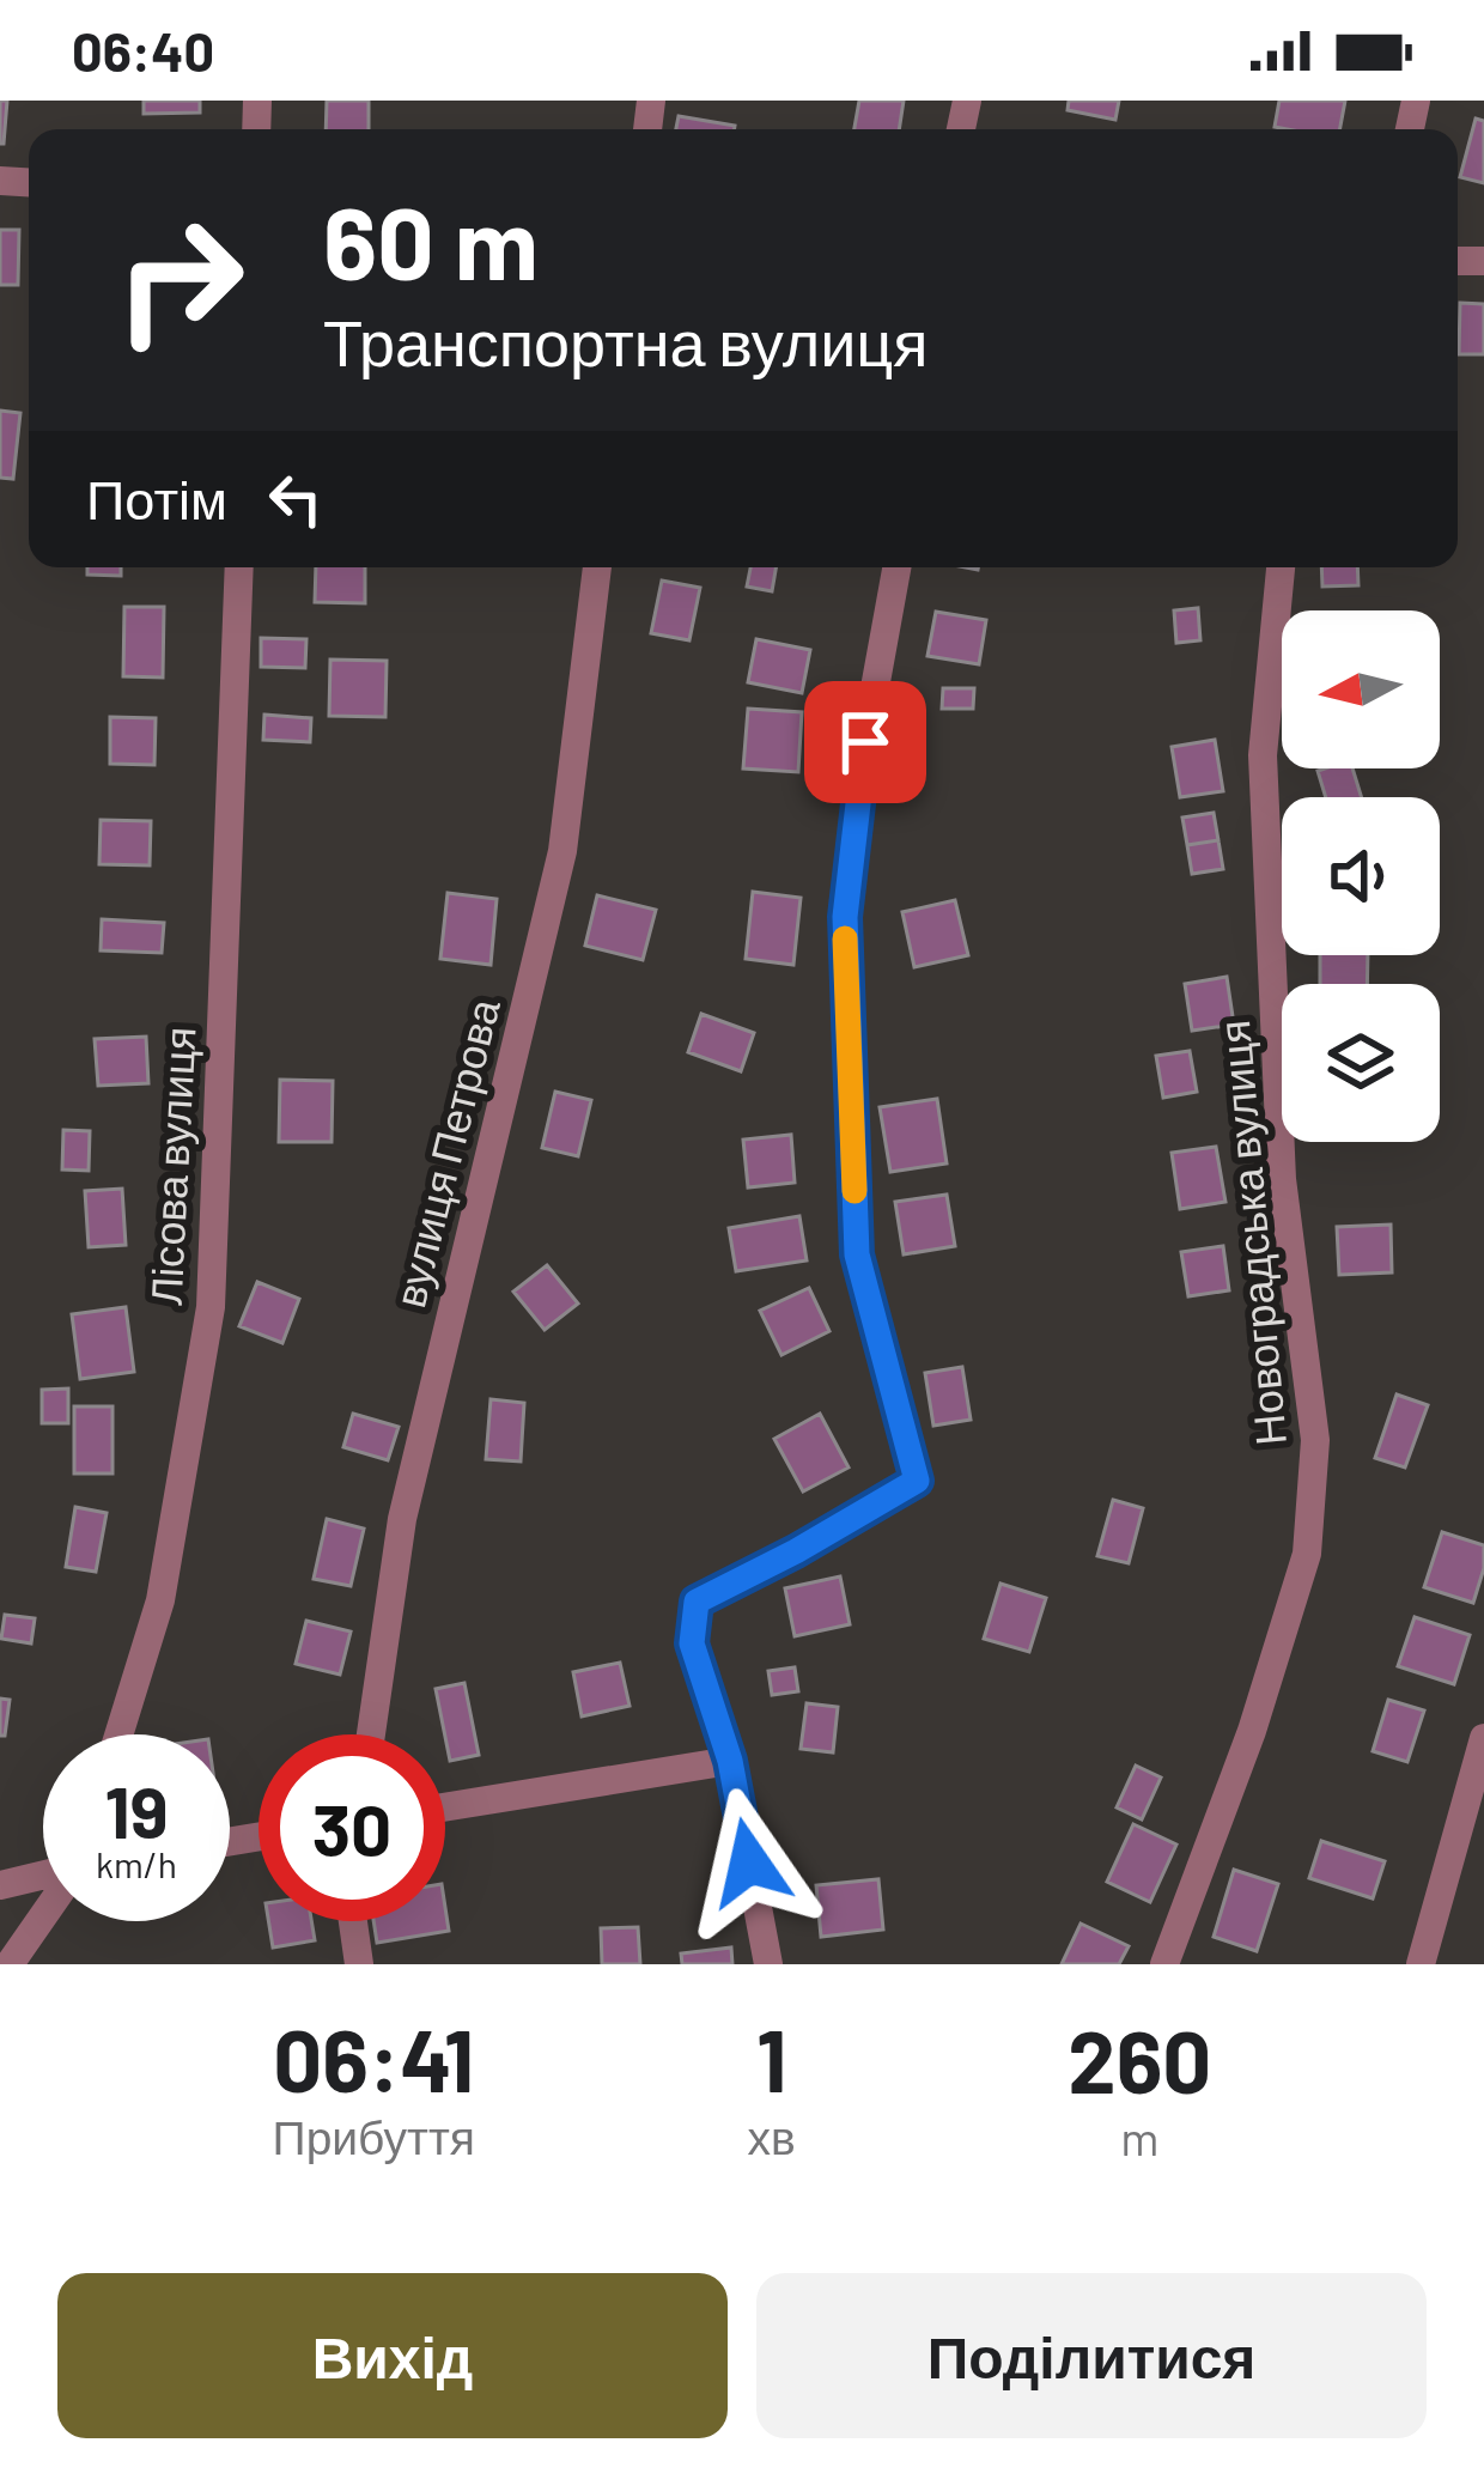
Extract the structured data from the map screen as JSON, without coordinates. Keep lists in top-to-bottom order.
{
  "streets": {
    "street": ["вулиця Петрова", "Лісова вулиця", "Новоградська вулиця"]
  },
  "north": "left",
  "page": {
    "status": "06:40",
    "turn": ["60 m", "Транспортна вулиця"],
    "then": "Потім",
    "speed": "19 km/h",
    "limit": "30",
    "eta": [
      "06:41",
      "Прибуття",
      "1",
      "хв",
      "260",
      "m"
    ],
    "buttons": ["Вихід", "Поділитися"]
  }
}
